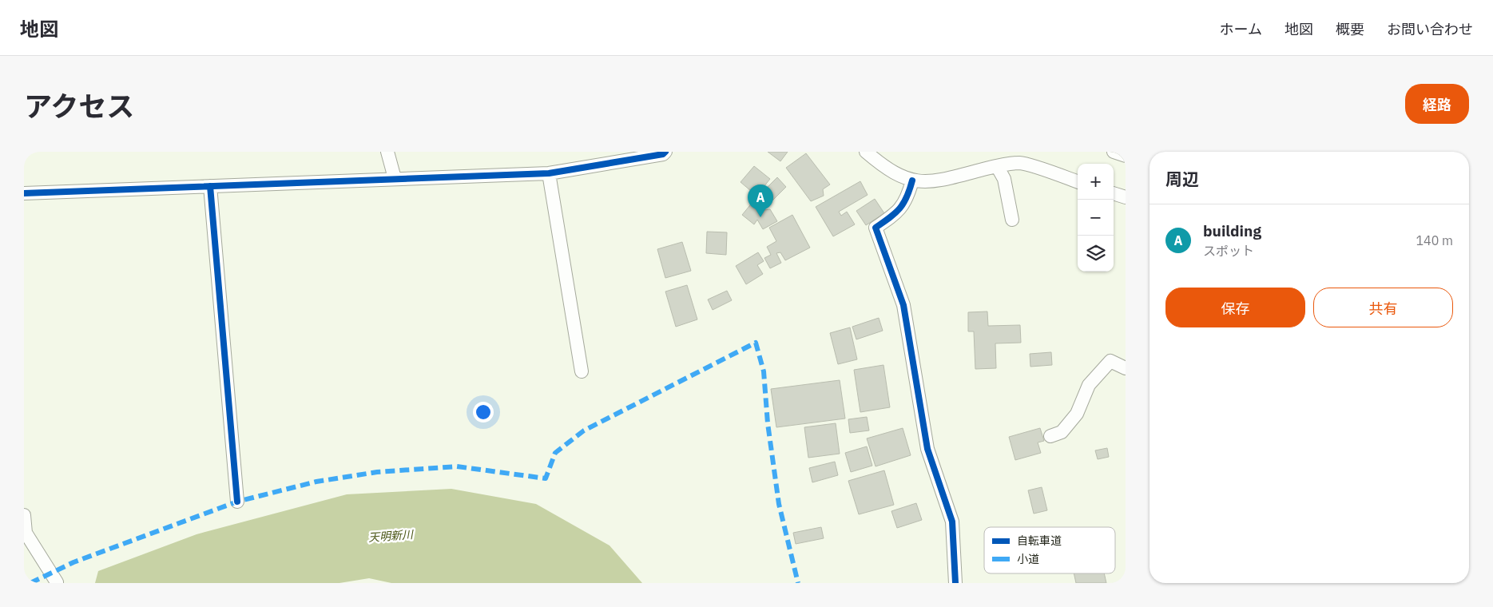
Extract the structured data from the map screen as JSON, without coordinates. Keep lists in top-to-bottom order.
{
  "water": ["天明新川"],
  "legend": ["自転車道", "小道"],
  "page": {
    "header": "地図",
    "nav": [
      "ホーム",
      "地図",
      "概要",
      "お問い合わせ"
    ],
    "title": "アクセス",
    "buttons": [
      "経路",
      ["保存", "共有"]
    ],
    "heading": "周辺",
    "map_buttons": ["+", "−"],
    "pins": "A",
    "list": [
      {
        "mark": "A",
        "name": "building",
        "note": "スポット",
        "value": "140 m"
      }
    ]
  }
}
